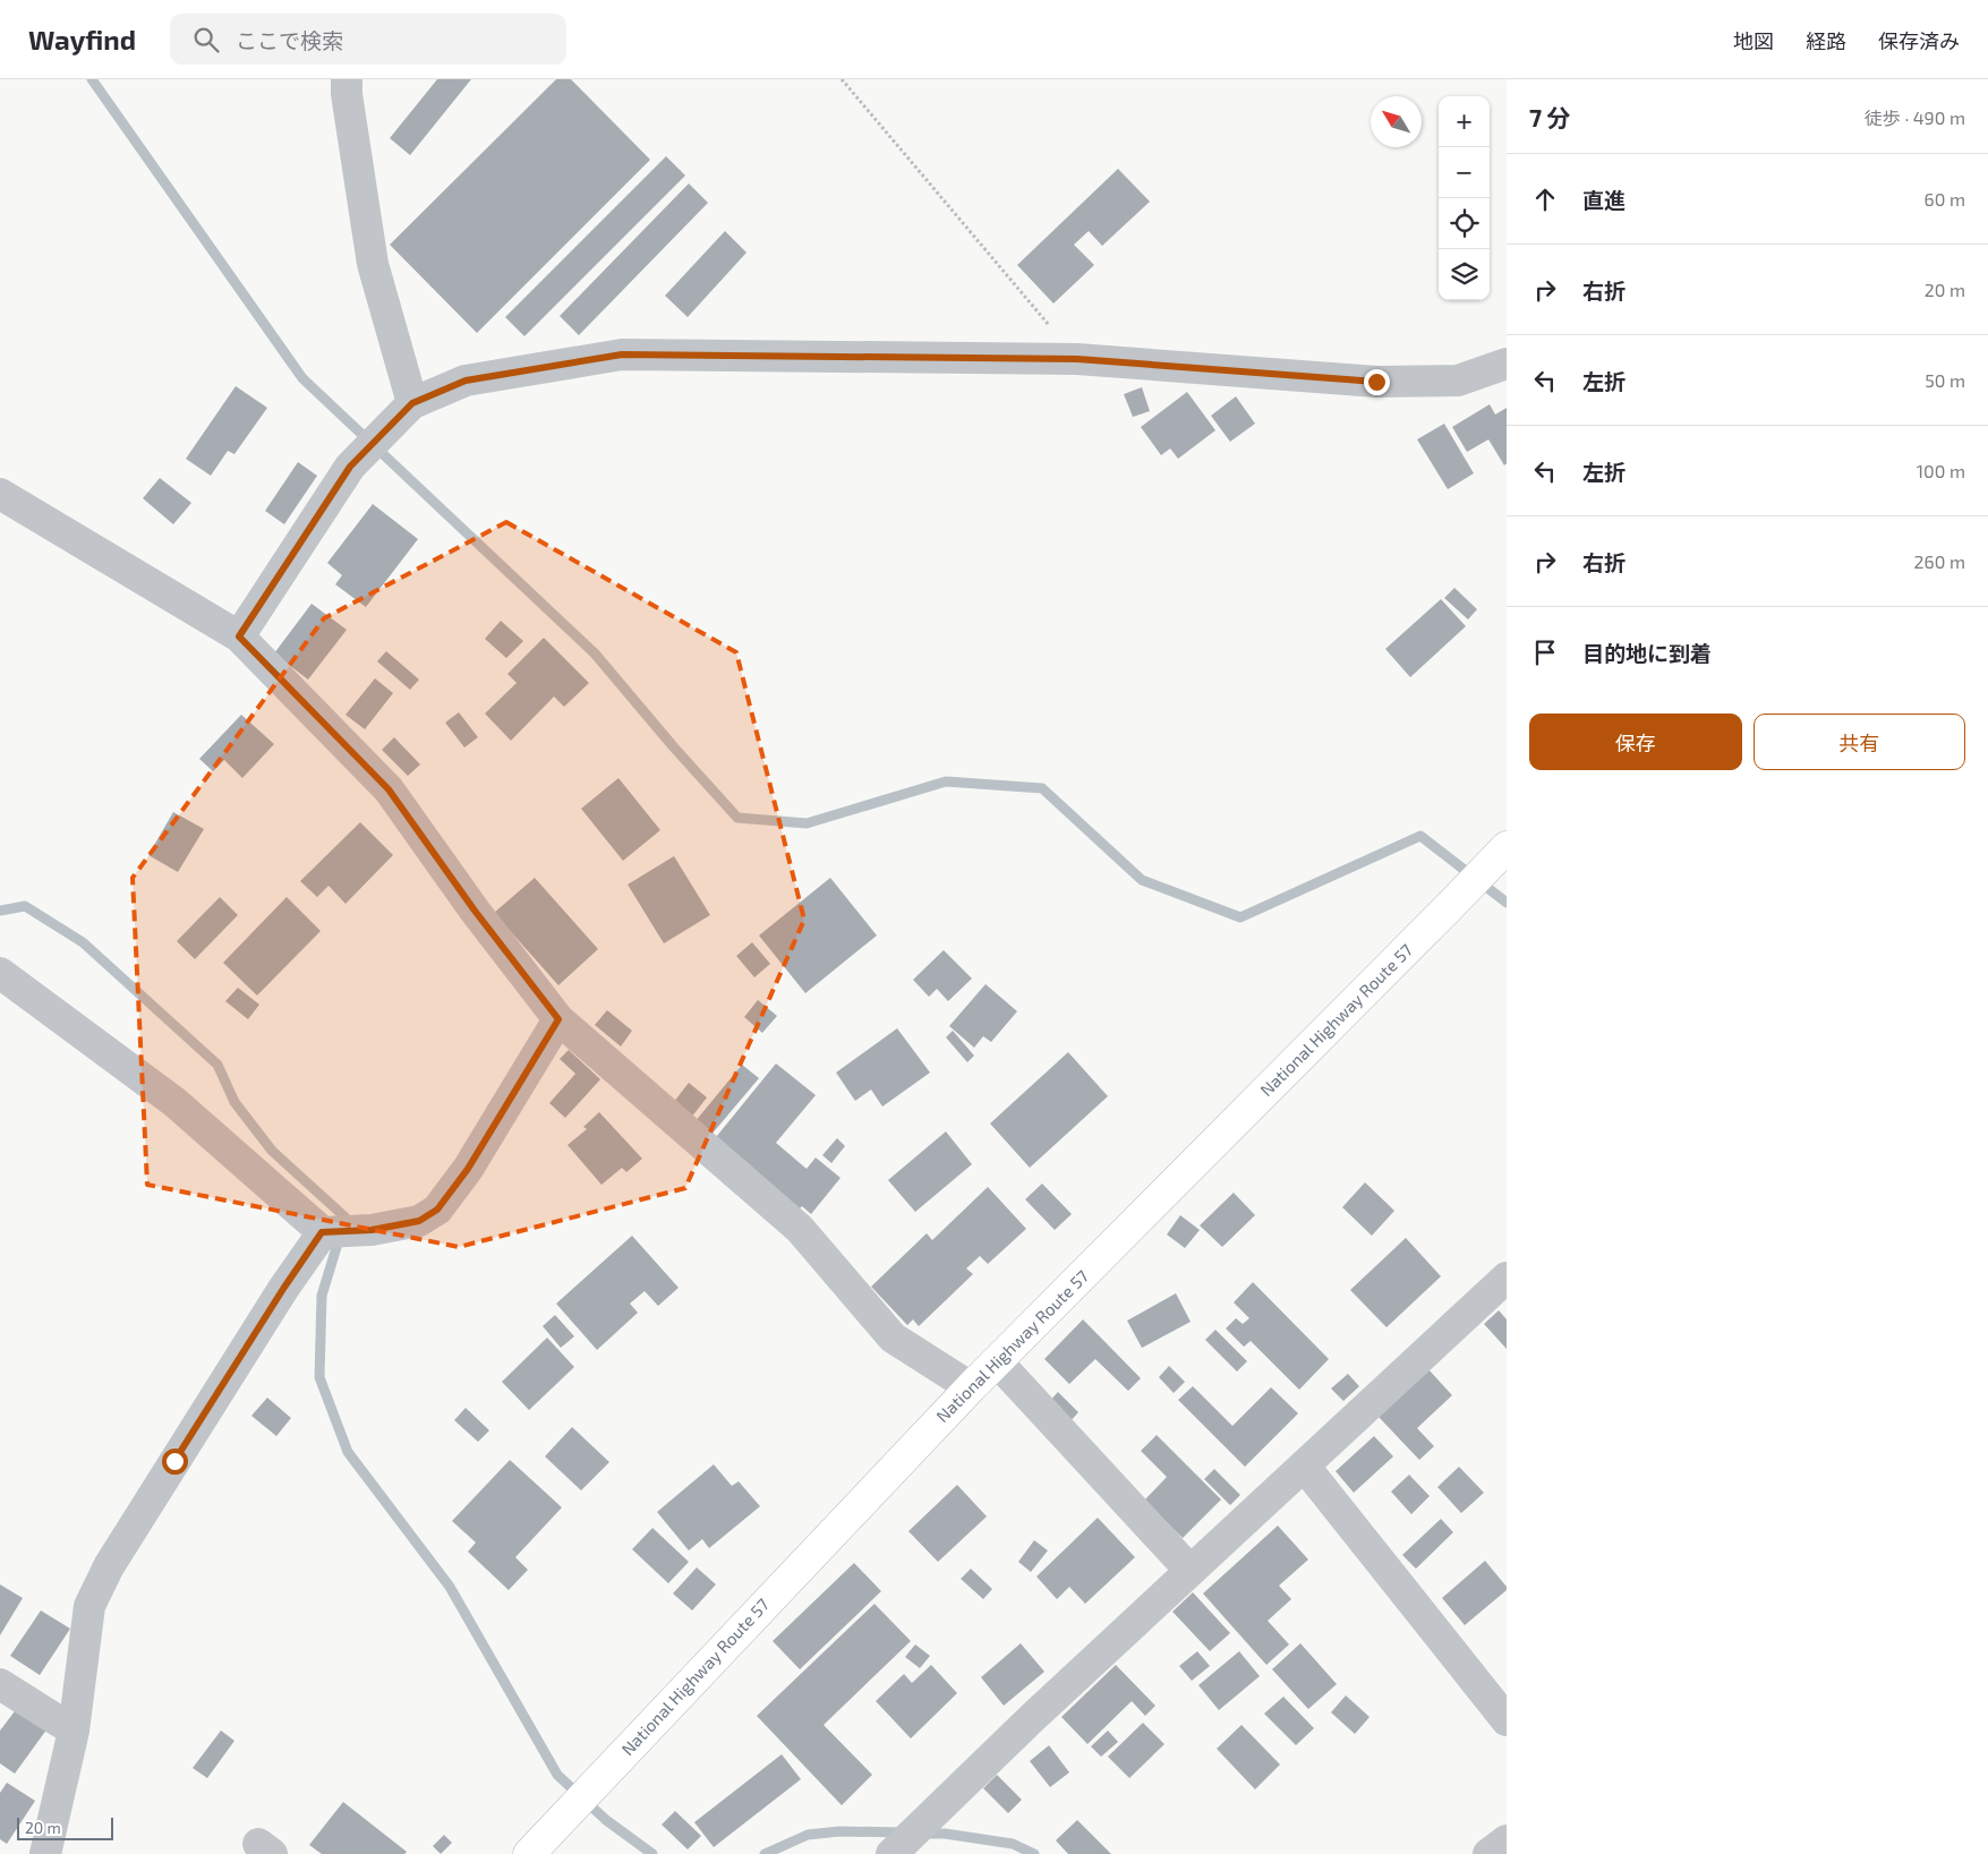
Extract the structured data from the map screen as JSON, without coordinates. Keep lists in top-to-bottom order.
{
  "streets": {
    "highway": ["National Highway Route 57"]
  },
  "scale_bar": "20 m",
  "north": "top left",
  "page": {
    "header": "Wayfind",
    "search": "ここで検索",
    "nav": ["地図", "経路", "保存済み"],
    "heading": ["7 分", "徒歩 · 490 m"],
    "map_buttons": ["+", "−"],
    "list": [
      ["直進", "60 m"],
      ["右折", "20 m"],
      ["左折", "50 m"],
      ["左折", "100 m"],
      ["右折", "260 m"],
      "目的地に到着"
    ],
    "buttons": ["保存", "共有"],
    "scale": "20 m"
  }
}
